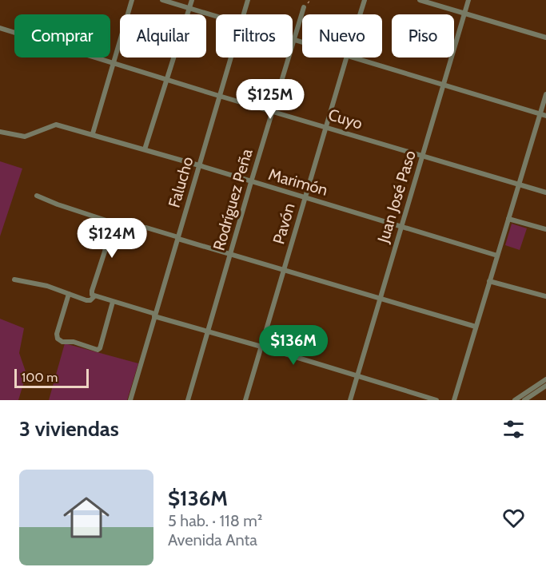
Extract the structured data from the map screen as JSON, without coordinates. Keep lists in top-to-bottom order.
{
  "streets": {
    "street": [
      "Cuyo",
      "Falucho",
      "Marimón",
      "Juan José Paso",
      "Rodríguez Peña",
      "Pavón"
    ]
  },
  "crossings": [
    ["Cuyo", "Falucho"],
    ["Cuyo", "Juan José Paso"],
    ["Cuyo", "Rodríguez Peña"],
    ["Cuyo", "Pavón"],
    ["Falucho", "Marimón"],
    ["Marimón", "Juan José Paso"],
    ["Marimón", "Rodríguez Peña"],
    ["Marimón", "Pavón"]
  ],
  "scale_bar": "100 m",
  "page": {
    "chip": [
      "Comprar",
      "Alquilar",
      "Filtros",
      "Nuevo",
      "Piso"
    ],
    "price": ["$125M", "$124M", "$136M"],
    "scale": "100 m",
    "heading": "3 viviendas",
    "list": [
      {
        "name": "$136M",
        "note": "5 hab. · 118 m² · Avenida Anta"
      }
    ]
  }
}
